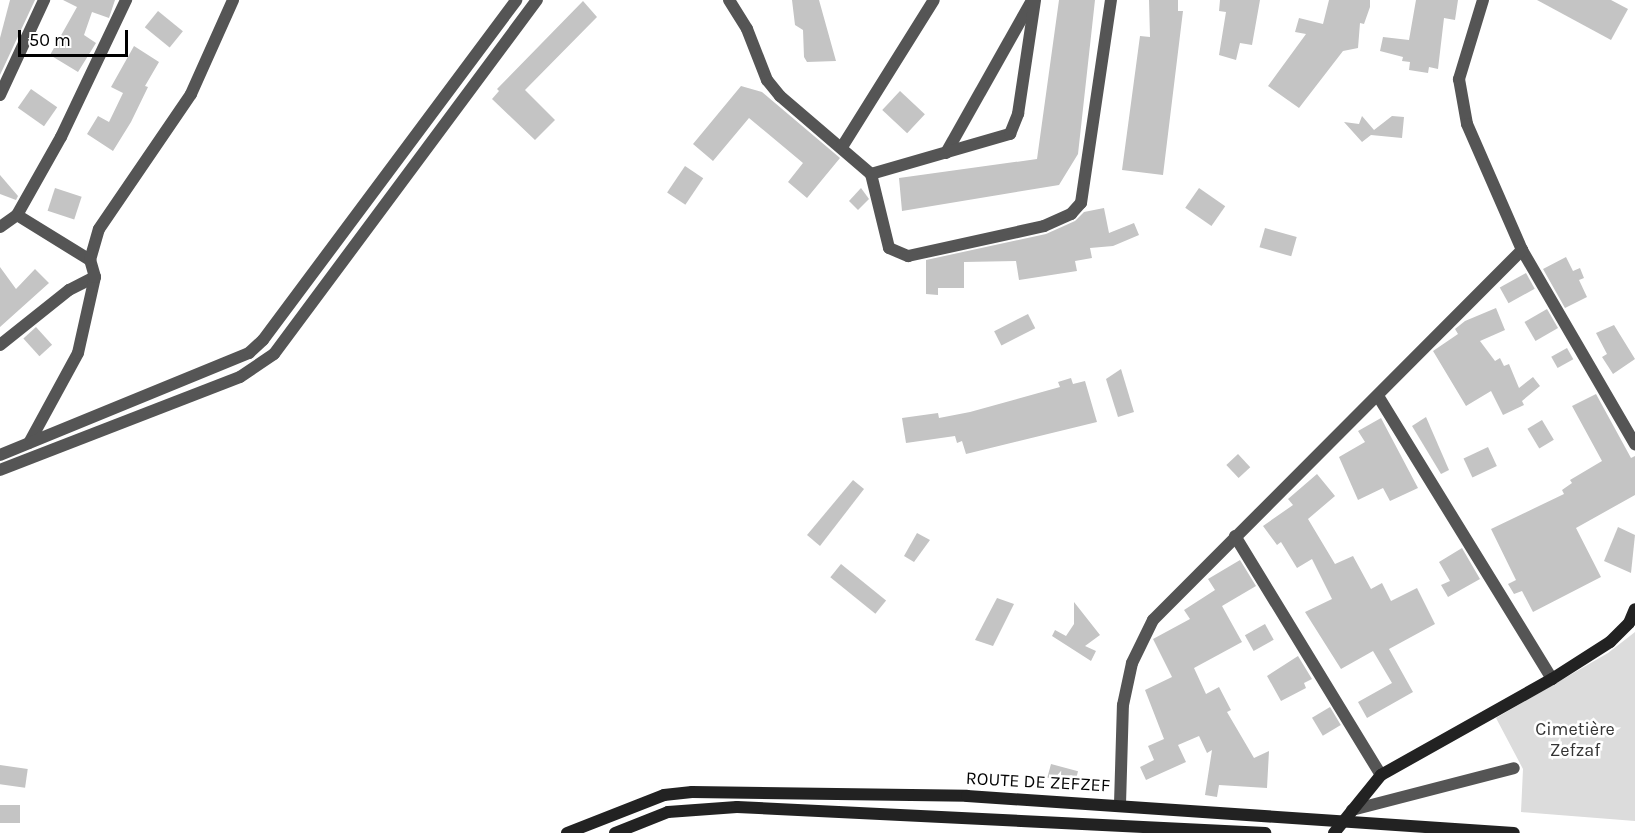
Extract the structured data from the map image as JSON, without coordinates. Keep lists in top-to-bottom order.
{
  "streets": {
    "main road": ["ROUTE DE ZEFZEF"]
  },
  "parks": ["Cimetière Zefzaf"],
  "scale_bar": "50 m"
}
